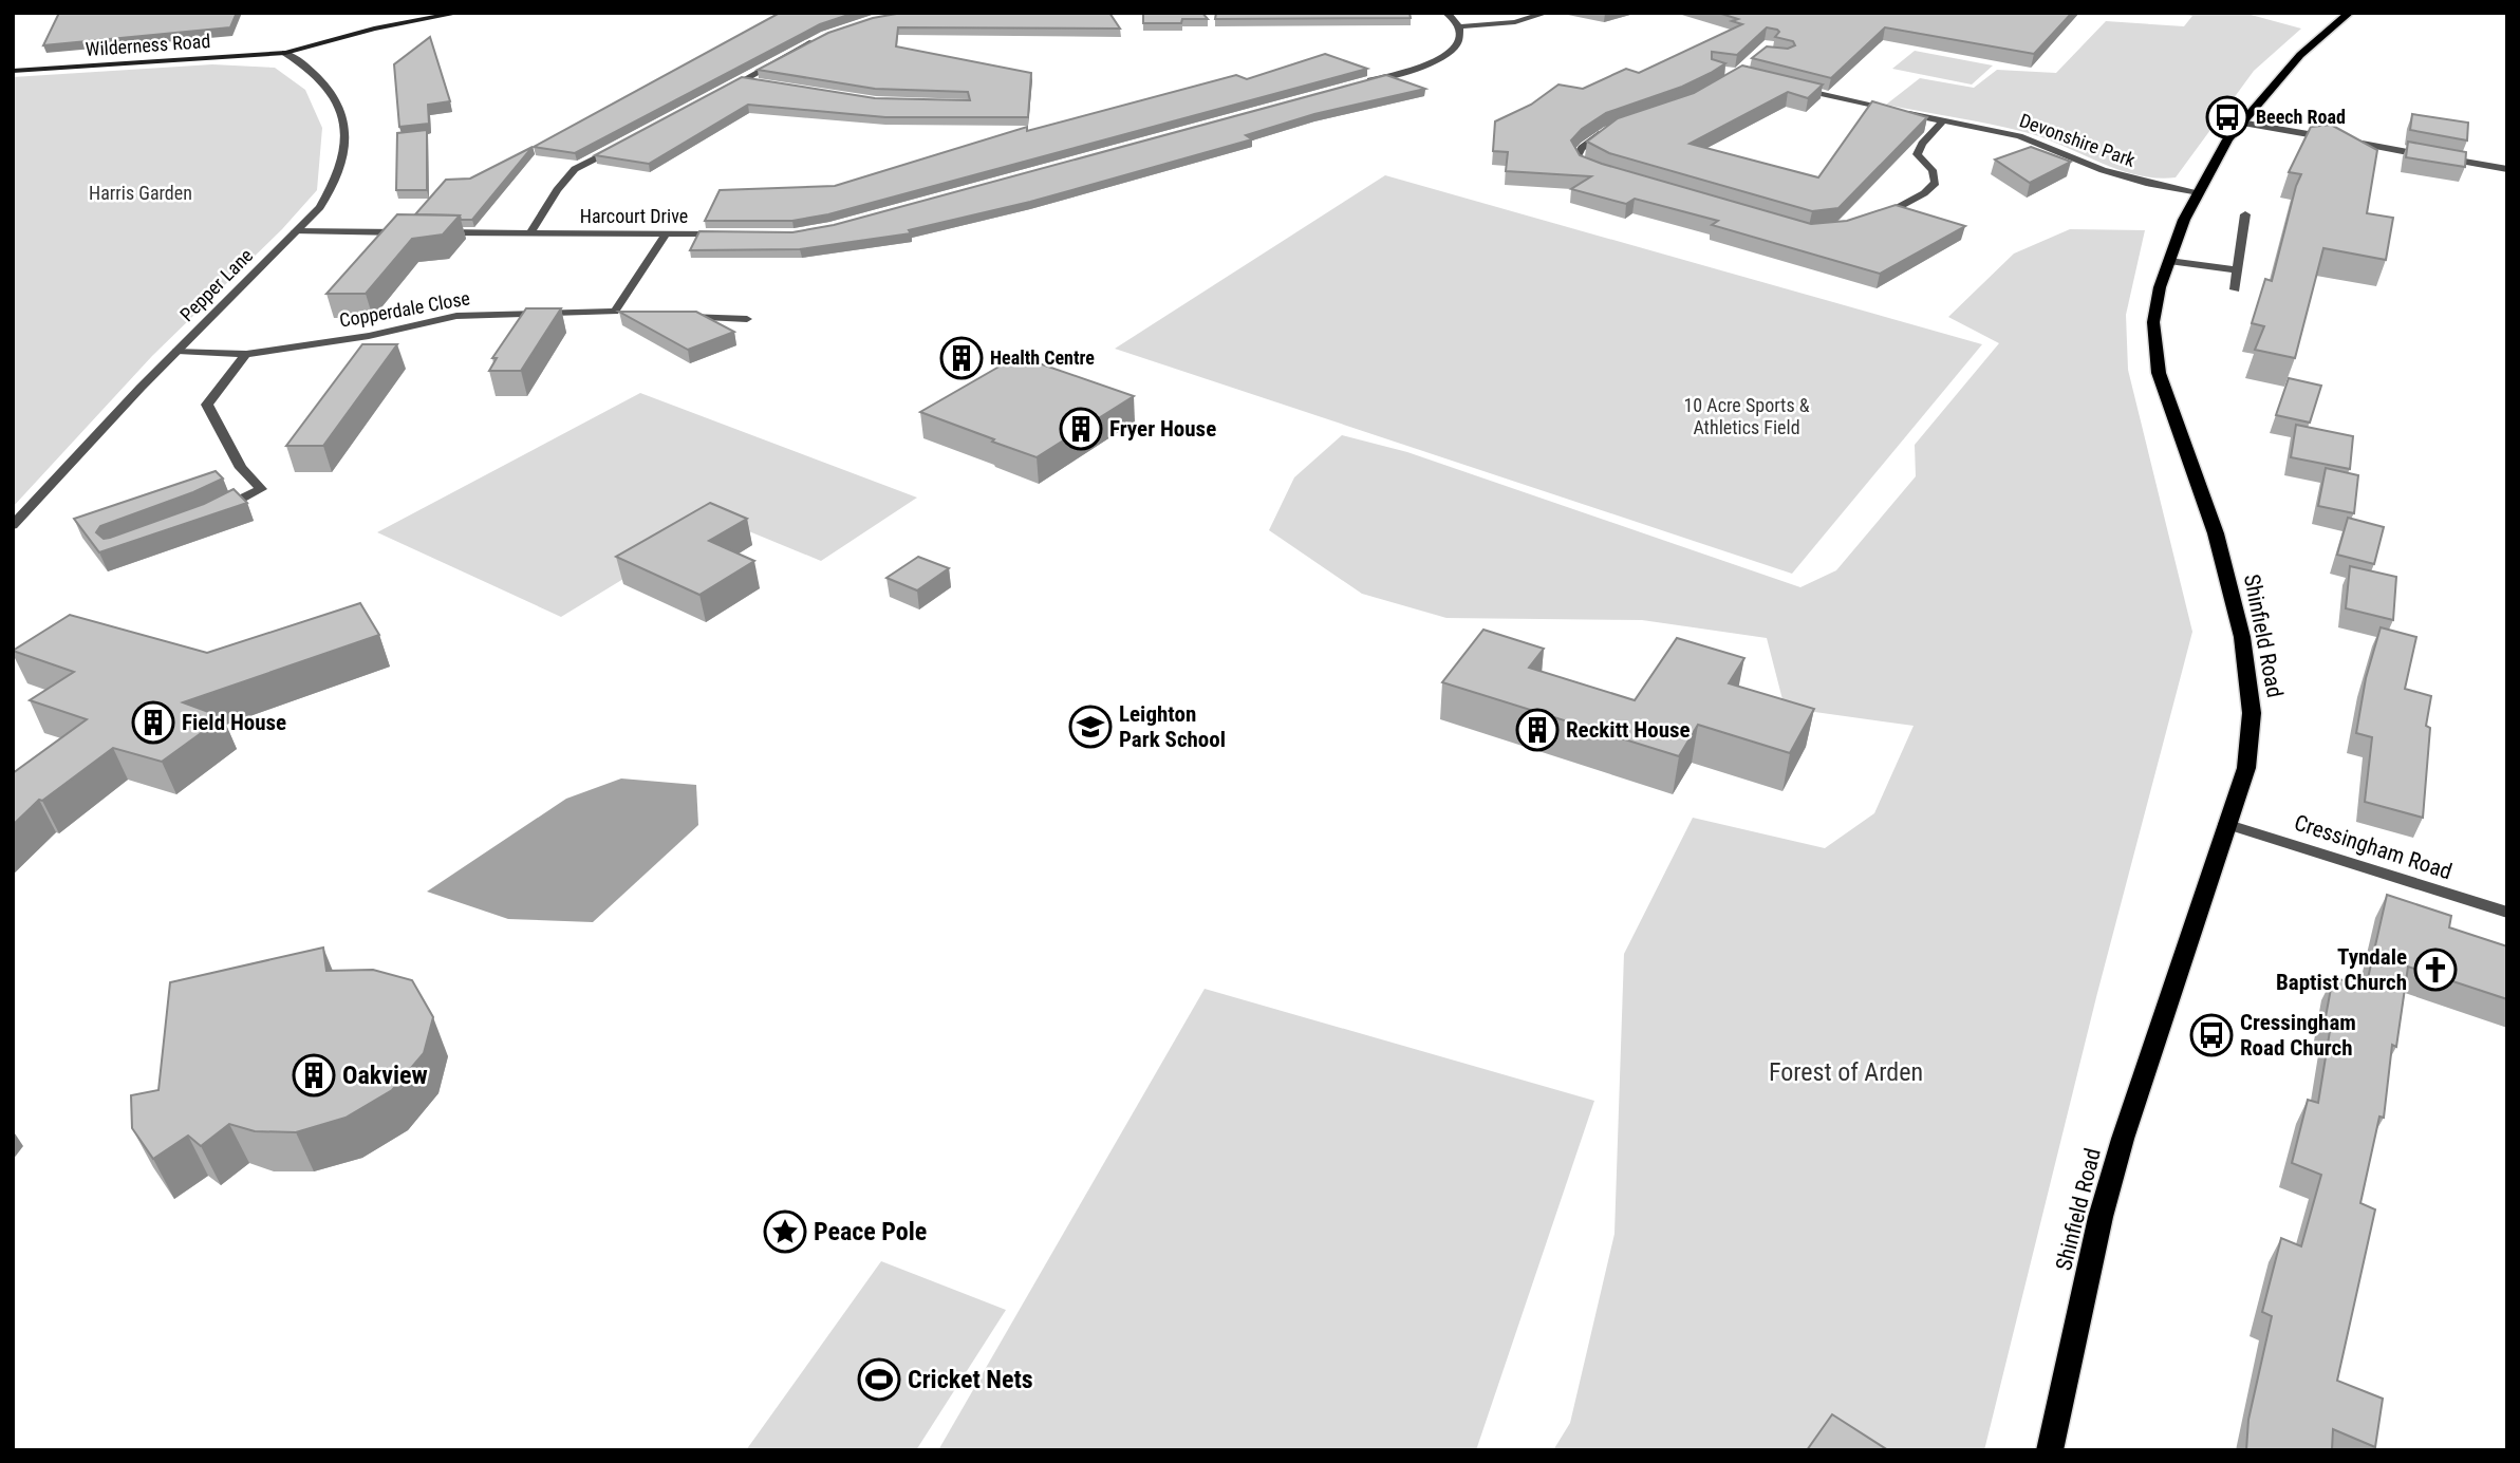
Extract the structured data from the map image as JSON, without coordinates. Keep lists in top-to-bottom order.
{
  "streets": {
    "main road": ["Wilderness Road", "Shinfield Road"],
    "street": [
      "Devonshire Park",
      "Harcourt Drive",
      "Pepper Lane",
      "Copperdale Close",
      "Cressingham Road"
    ]
  },
  "crossings": [
    ["Wilderness Road", "Pepper Lane"],
    ["Devonshire Park", "Shinfield Road"],
    ["Pepper Lane", "Copperdale Close"],
    ["Shinfield Road", "Cressingham Road"]
  ],
  "parks": ["Harris Garden", "10 Acre Sports & Athletics Field", "Forest of Arden"],
  "places": {
    "bus stop": ["Beech Road", "Cressingham Road Church"],
    "building": [
      "Health Centre",
      "Fryer House",
      "Field House",
      "Reckitt House",
      "Oakview"
    ],
    "school or university": ["Leighton Park School"],
    "church": ["Tyndale Baptist Church"],
    "place": ["Peace Pole"],
    "sports": ["Cricket Nets"]
  }
}
